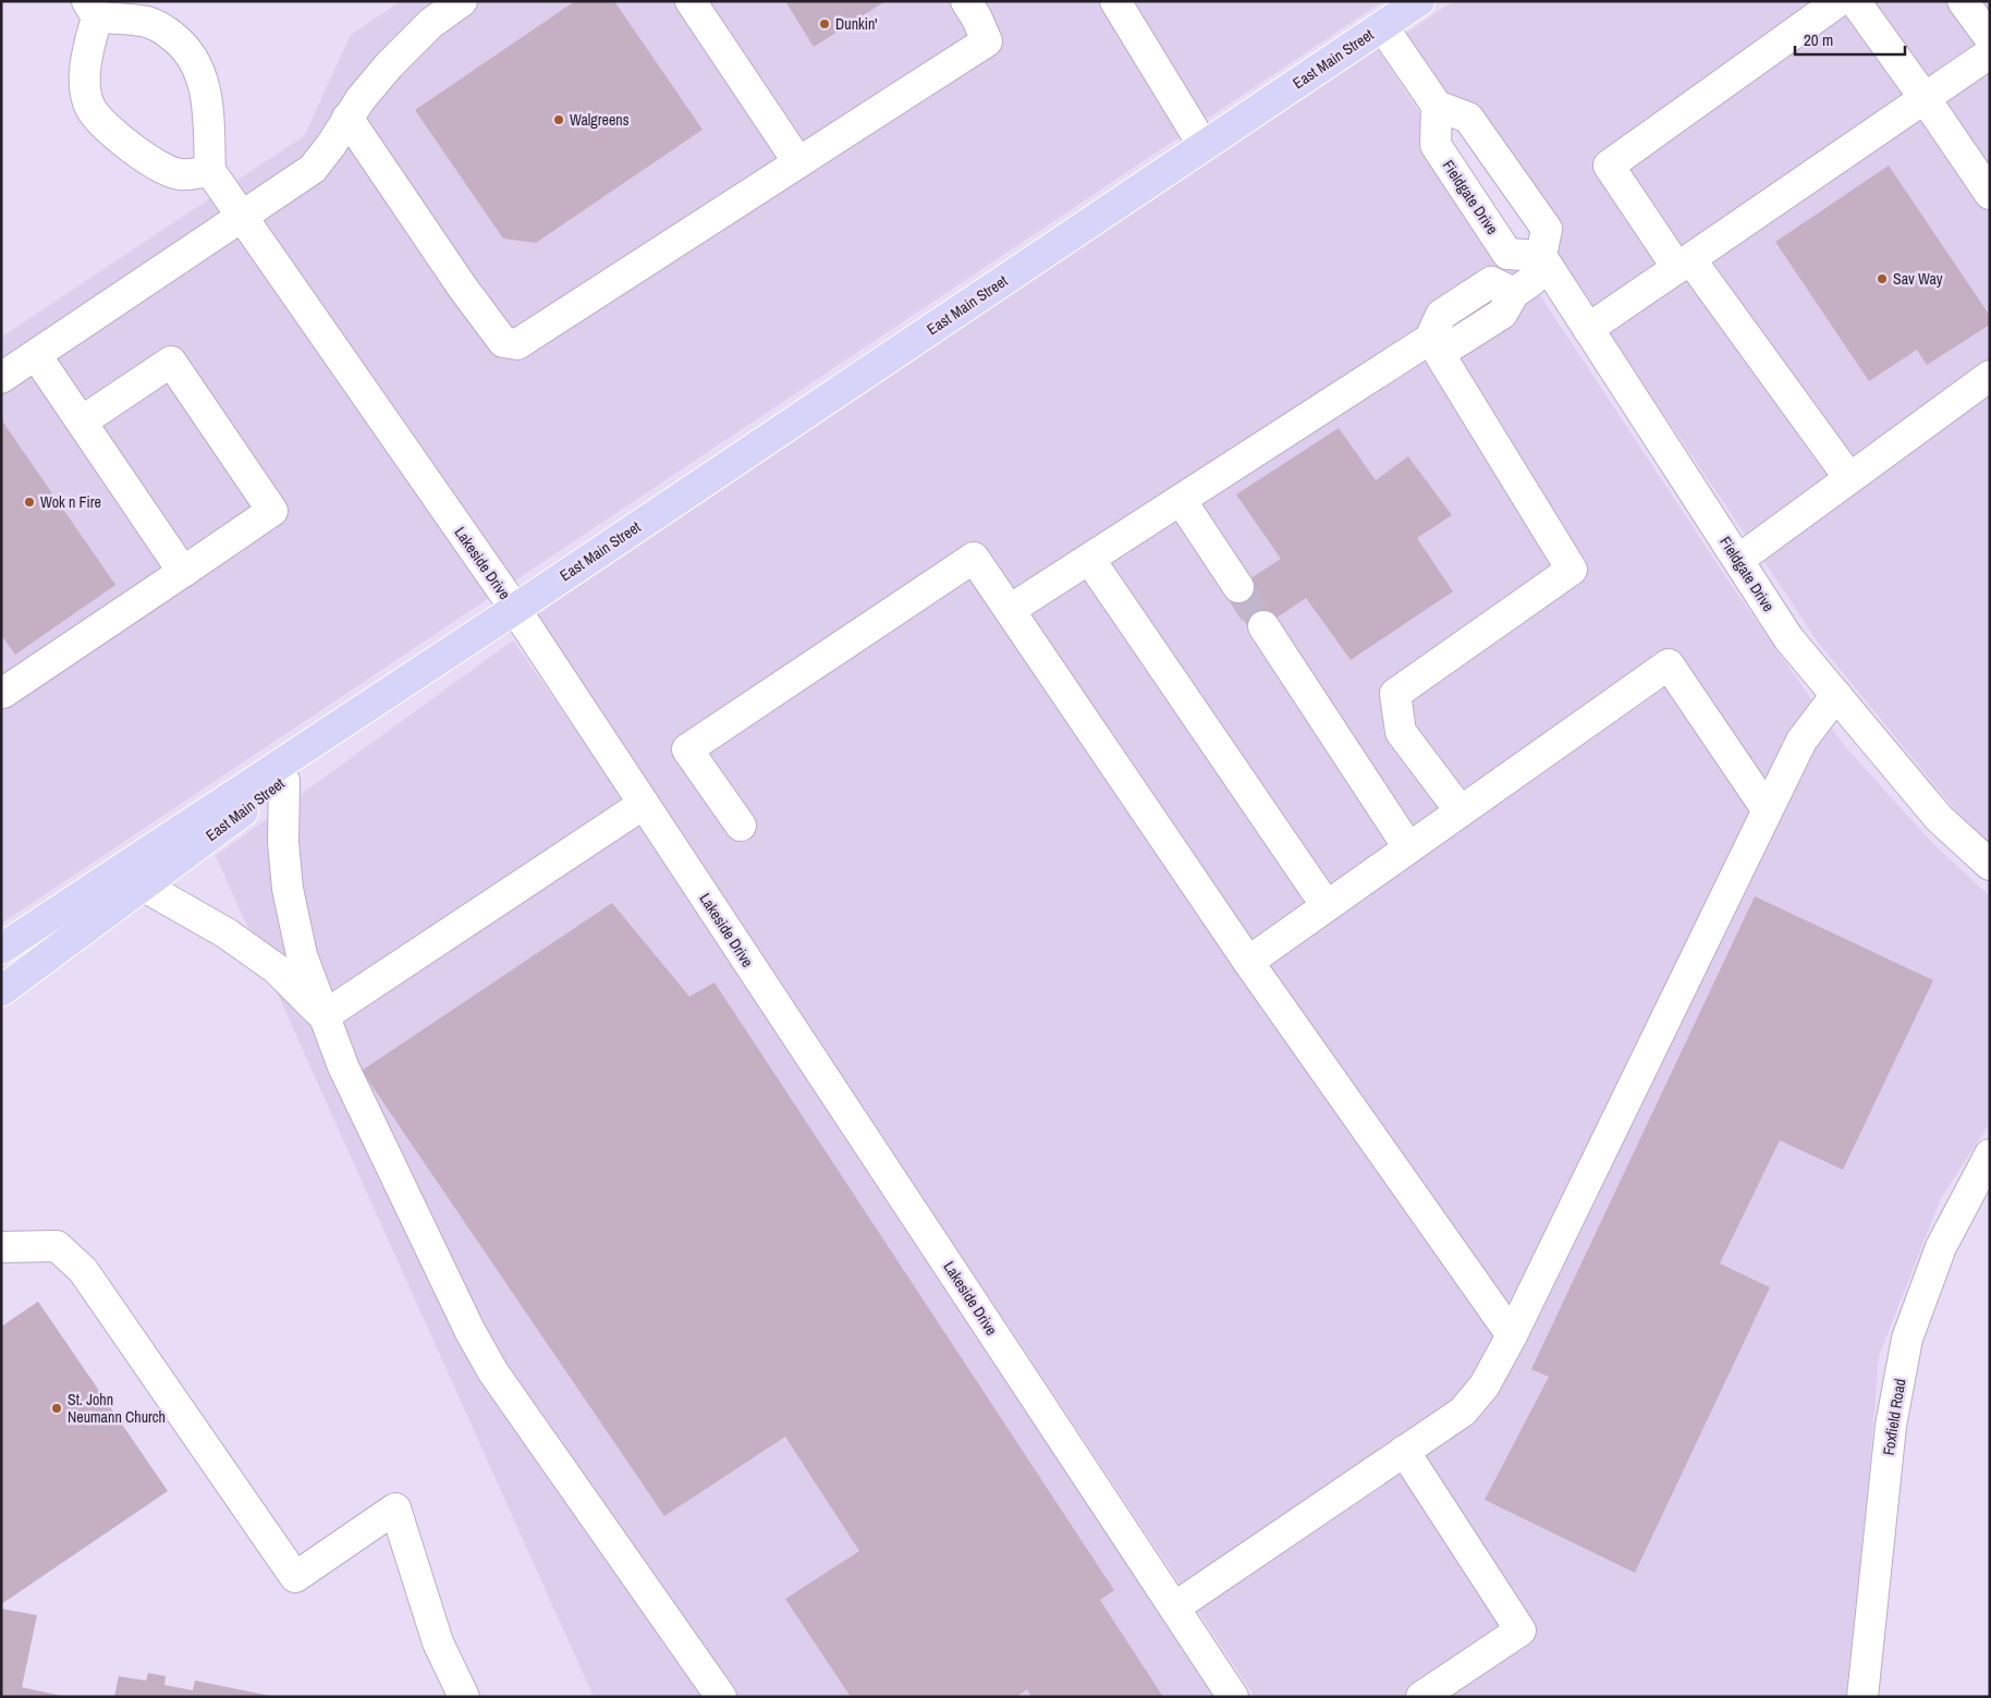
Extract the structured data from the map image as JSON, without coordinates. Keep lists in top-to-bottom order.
{
  "streets": {
    "main road": ["East Main Street"],
    "street": ["Fieldgate Drive", "Lakeside Drive", "Foxfield Road"]
  },
  "crossings": [
    ["East Main Street", "Lakeside Drive"]
  ],
  "places": [
    "Dunkin'",
    "Walgreens",
    "Sav Way",
    "Wok n Fire",
    "St. John Neumann Church"
  ],
  "scale_bar": "20 m"
}
